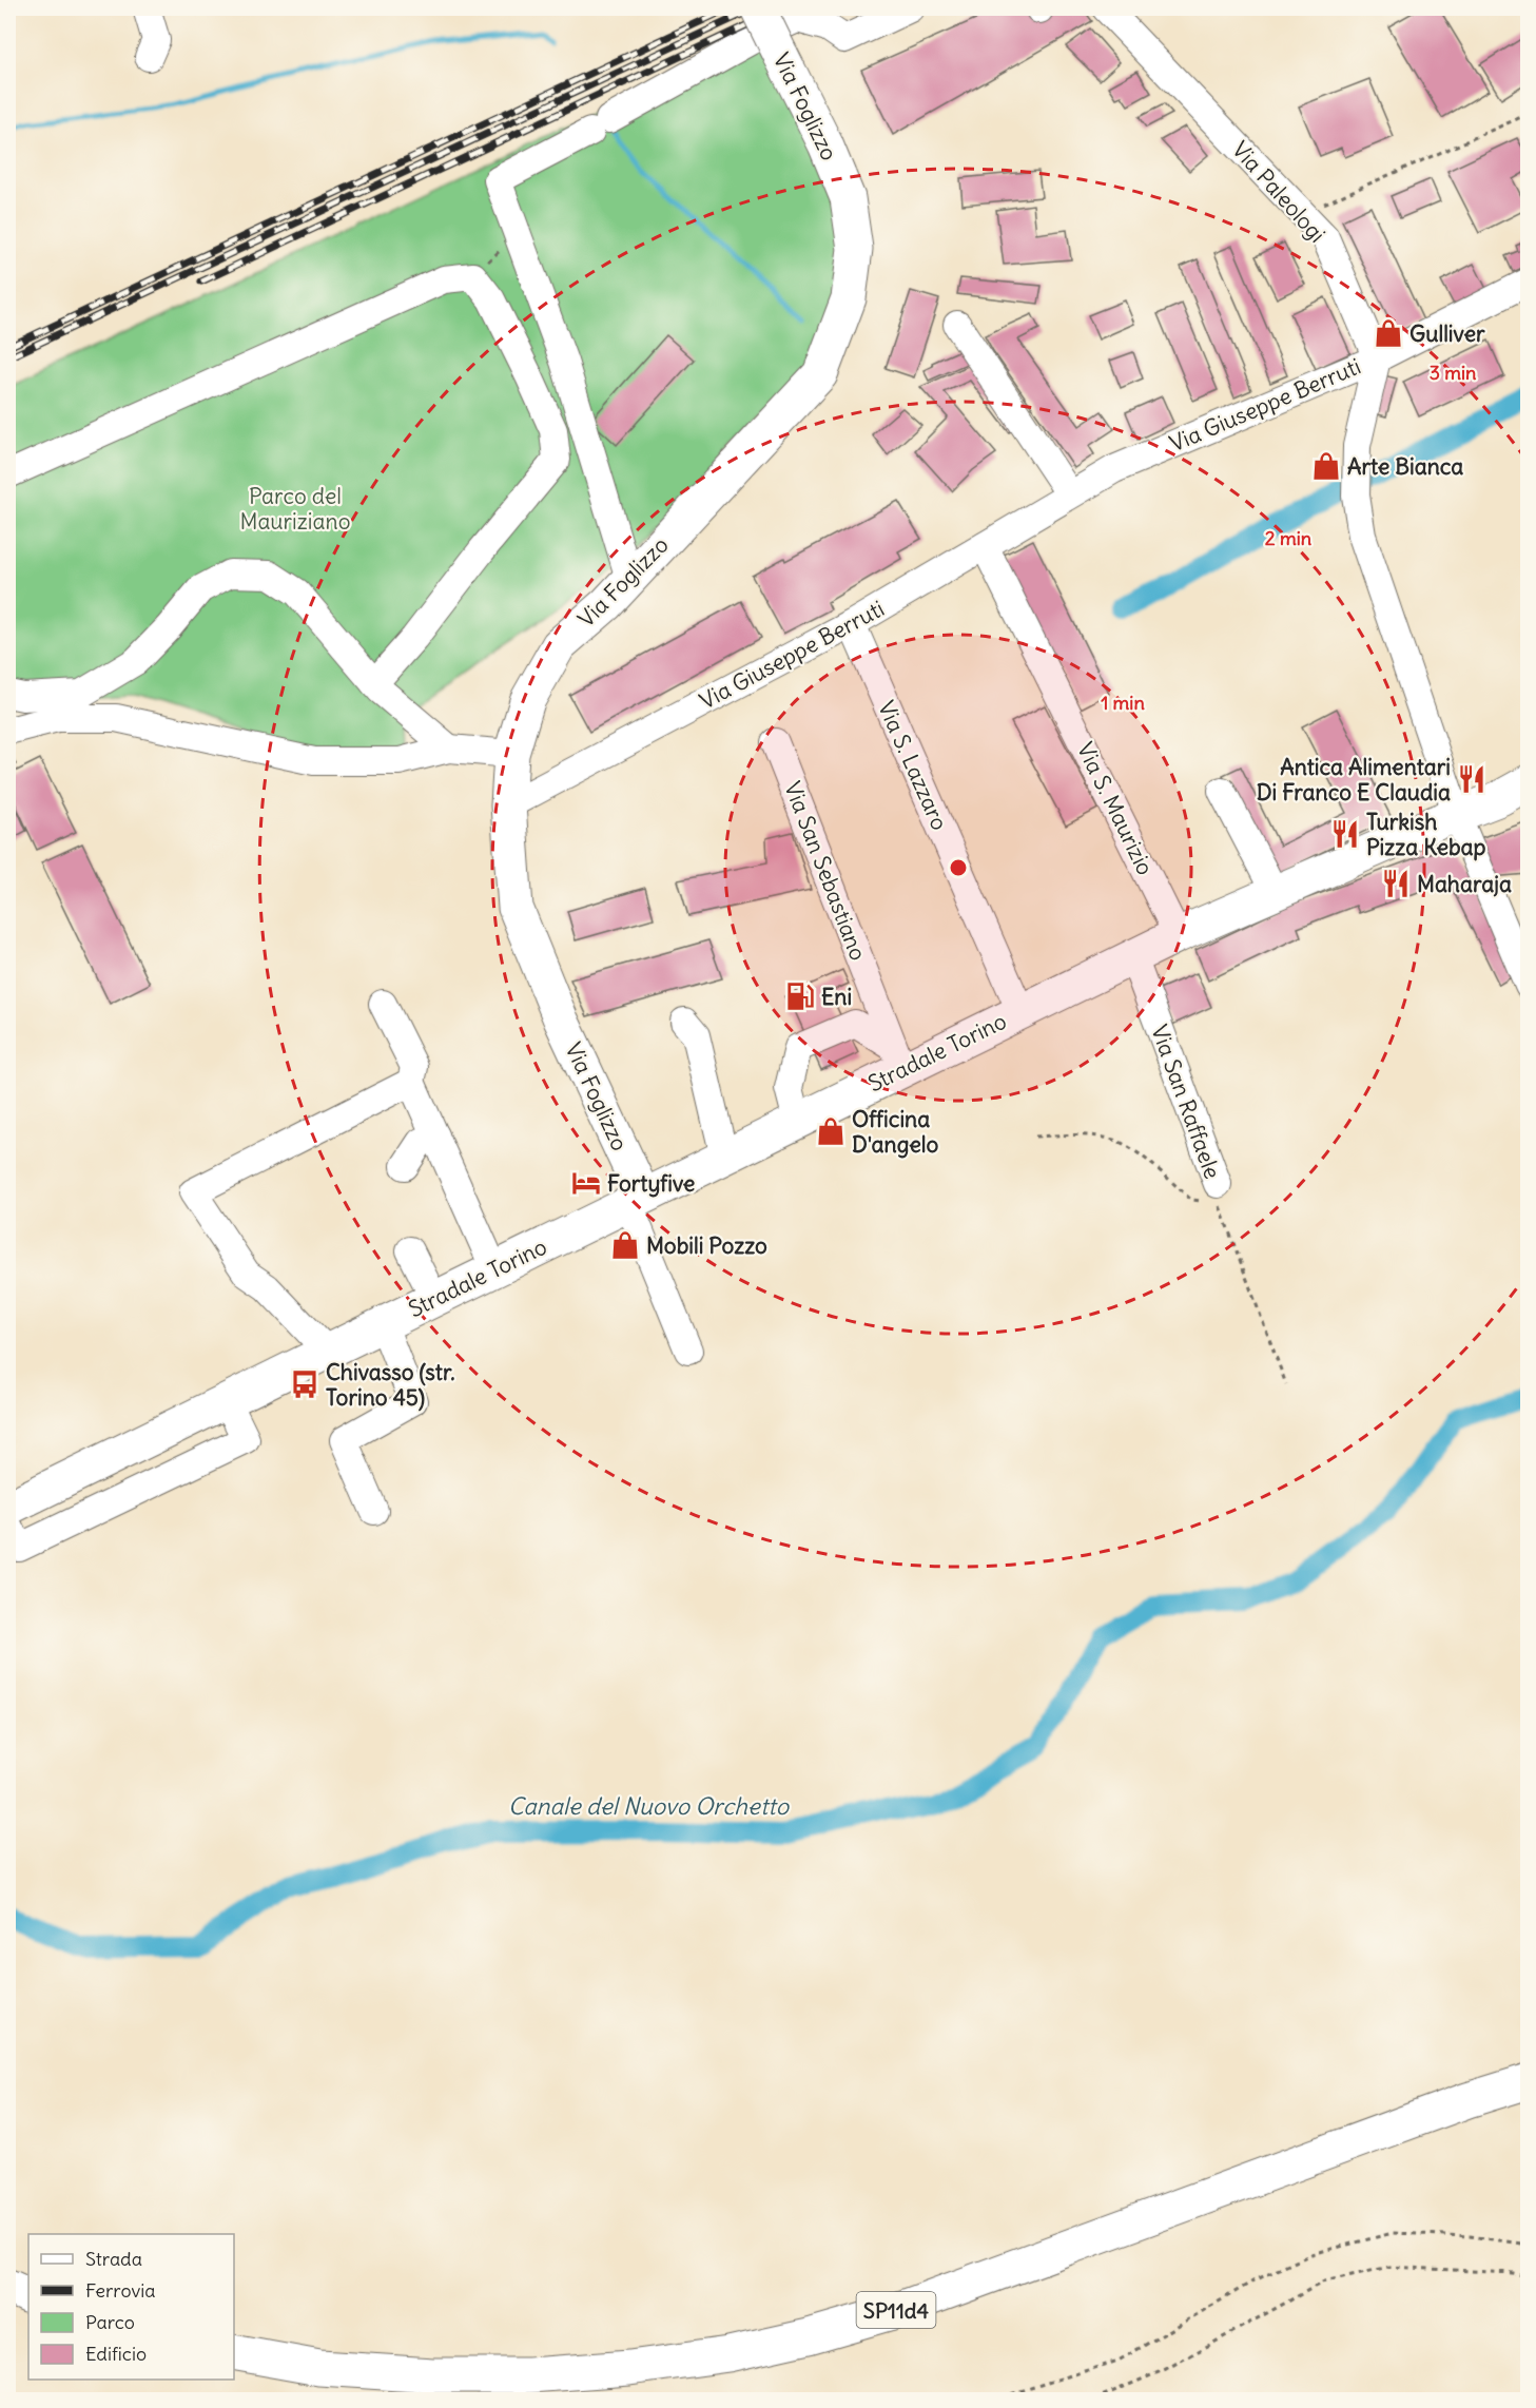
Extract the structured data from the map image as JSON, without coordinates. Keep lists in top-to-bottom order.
{
  "streets": {
    "main road": ["Via Foglizzo", "Stradale Torino", "SP11d4"],
    "street": [
      "Via Paleologi",
      "Via Giuseppe Berruti",
      "Via S. Lazzaro",
      "Via S. Maurizio",
      "Via San Sebastiano",
      "Via San Raffaele"
    ]
  },
  "crossings": [
    ["Via Foglizzo", "Via Giuseppe Berruti"],
    ["Via Foglizzo", "Stradale Torino"],
    ["Via Paleologi", "Via Giuseppe Berruti"],
    ["Via Giuseppe Berruti", "Via S. Lazzaro"],
    ["Via Giuseppe Berruti", "Via S. Maurizio"],
    ["Via S. Lazzaro", "Stradale Torino"],
    ["Via S. Maurizio", "Stradale Torino"],
    ["Via San Sebastiano", "Stradale Torino"],
    ["Stradale Torino", "Via San Raffaele"]
  ],
  "water": ["Canale del Nuovo Orchetto"],
  "parks": ["Parco del Mauriziano"],
  "places": {
    "shop": [
      "Gulliver",
      "Arte Bianca",
      "Officina D'angelo",
      "Mobili Pozzo"
    ],
    "restaurant": ["Antica Alimentari Di Franco E Claudia", "Turkish Pizza Kebap", "Maharaja"],
    "fuel station": ["Eni"],
    "hotel": ["Fortyfive"],
    "bus stop": ["Chivasso (str. Torino 45)"]
  },
  "legend": [
    "Strada",
    "Ferrovia",
    "Parco",
    "Edificio"
  ],
  "rings": ["3 min", "2 min", "1 min"]
}
